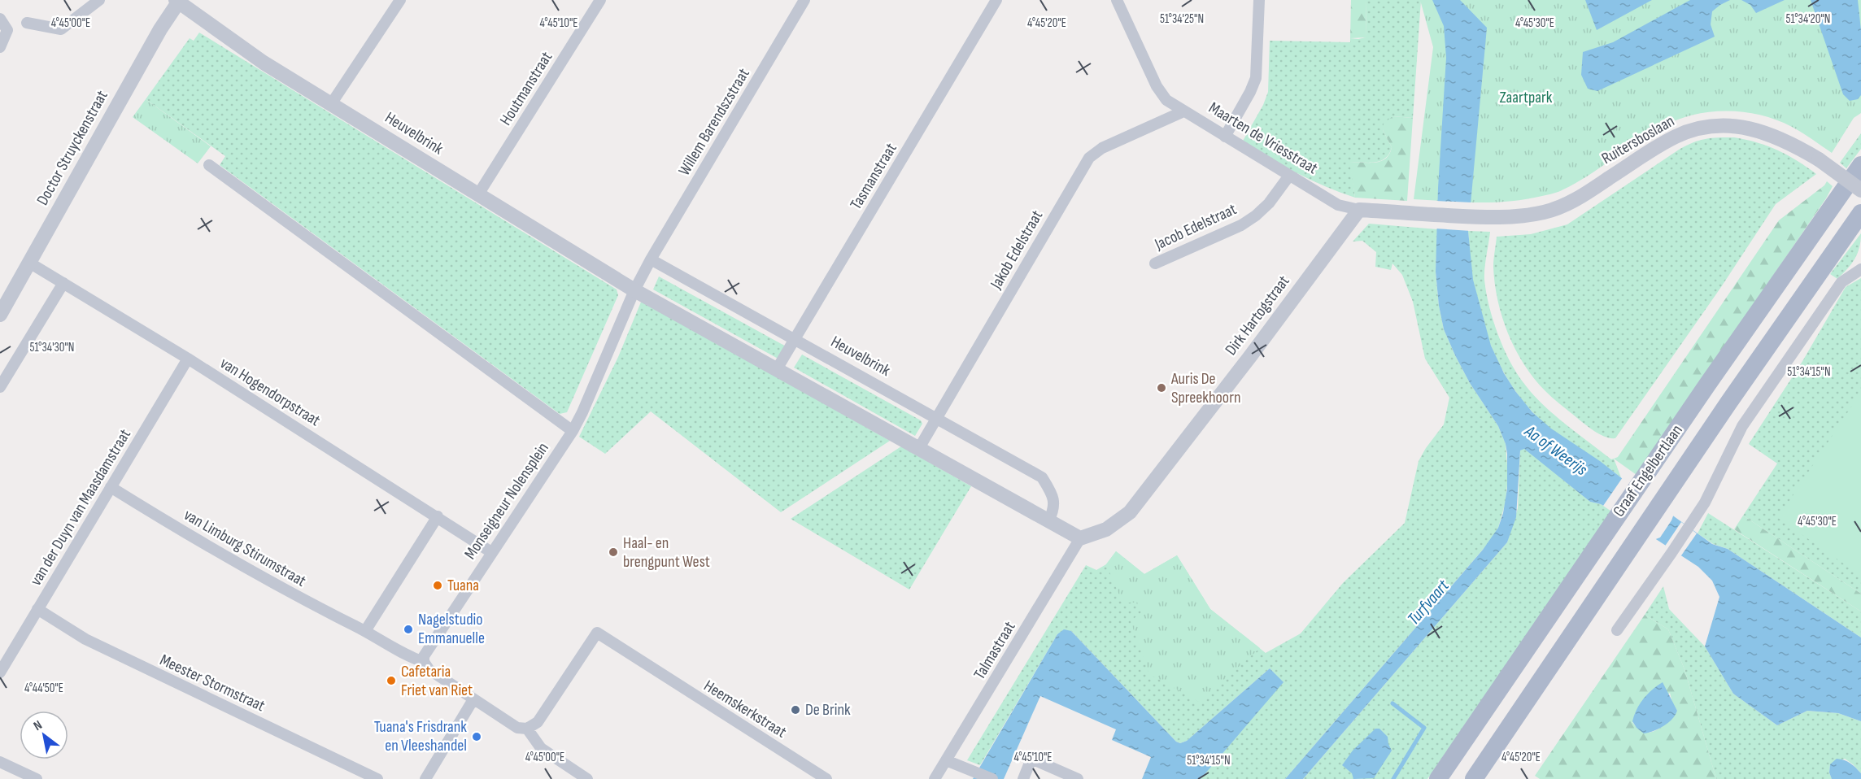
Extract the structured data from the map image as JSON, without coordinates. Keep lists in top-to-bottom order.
{
  "streets": {
    "main road": ["Graaf Engelbertlaan"],
    "street": [
      "Houtmanstraat",
      "Willem Barendszstraat",
      "Heuvelbrink",
      "Maarten de Vriesstraat",
      "Ruitersboslaan",
      "Doctor Struyckenstraat",
      "Tasmanstraat",
      "Jacob Edelstraat",
      "Jakob Edelstraat",
      "Dirk Hartogstraat",
      "van Hogendorpstraat",
      "Monseigneur Nolensplein",
      "van der Duyn van Maasdamstraat",
      "van Limburg Stirumstraat",
      "Talmastraat",
      "Meester Stormstraat",
      "Heemskerkstraat"
    ]
  },
  "crossings": [
    ["Houtmanstraat", "Heuvelbrink"],
    ["Willem Barendszstraat", "Heuvelbrink"],
    ["Heuvelbrink", "Doctor Struyckenstraat"],
    ["Heuvelbrink", "Tasmanstraat"],
    ["Heuvelbrink", "Jakob Edelstraat"],
    ["Heuvelbrink", "Dirk Hartogstraat"],
    ["Heuvelbrink", "Monseigneur Nolensplein"],
    ["Heuvelbrink", "Talmastraat"],
    ["Maarten de Vriesstraat", "Ruitersboslaan"],
    ["Maarten de Vriesstraat", "Jacob Edelstraat"],
    ["Maarten de Vriesstraat", "Jakob Edelstraat"],
    ["Maarten de Vriesstraat", "Dirk Hartogstraat"],
    ["Doctor Struyckenstraat", "van Hogendorpstraat"],
    ["Dirk Hartogstraat", "Talmastraat"],
    ["van Hogendorpstraat", "Monseigneur Nolensplein"],
    ["van Hogendorpstraat", "van der Duyn van Maasdamstraat"],
    ["Monseigneur Nolensplein", "van Limburg Stirumstraat"],
    ["van der Duyn van Maasdamstraat", "van Limburg Stirumstraat"],
    ["van der Duyn van Maasdamstraat", "Meester Stormstraat"]
  ],
  "water": ["Aa of Weerijs", "Turfvaart"],
  "parks": ["Zaartpark"],
  "places": [
    "Auris De Spreekhoorn",
    "Haal- en brengpunt West",
    "Tuana",
    "Nagelstudio Emmanuelle",
    "Cafetaria Friet van Riet",
    "De Brink",
    "Tuana's Frisdrank en Vleeshandel"
  ],
  "north": "top left",
  "coordinates": [
    "51°34'20\"N",
    "51°34'25\"N",
    "4°45'20\"E",
    "4°45'30\"E",
    "4°45'00\"E",
    "4°45'10\"E",
    "51°34'30\"N",
    "51°34'15\"N",
    "4°44'50\"E"
  ]
}
